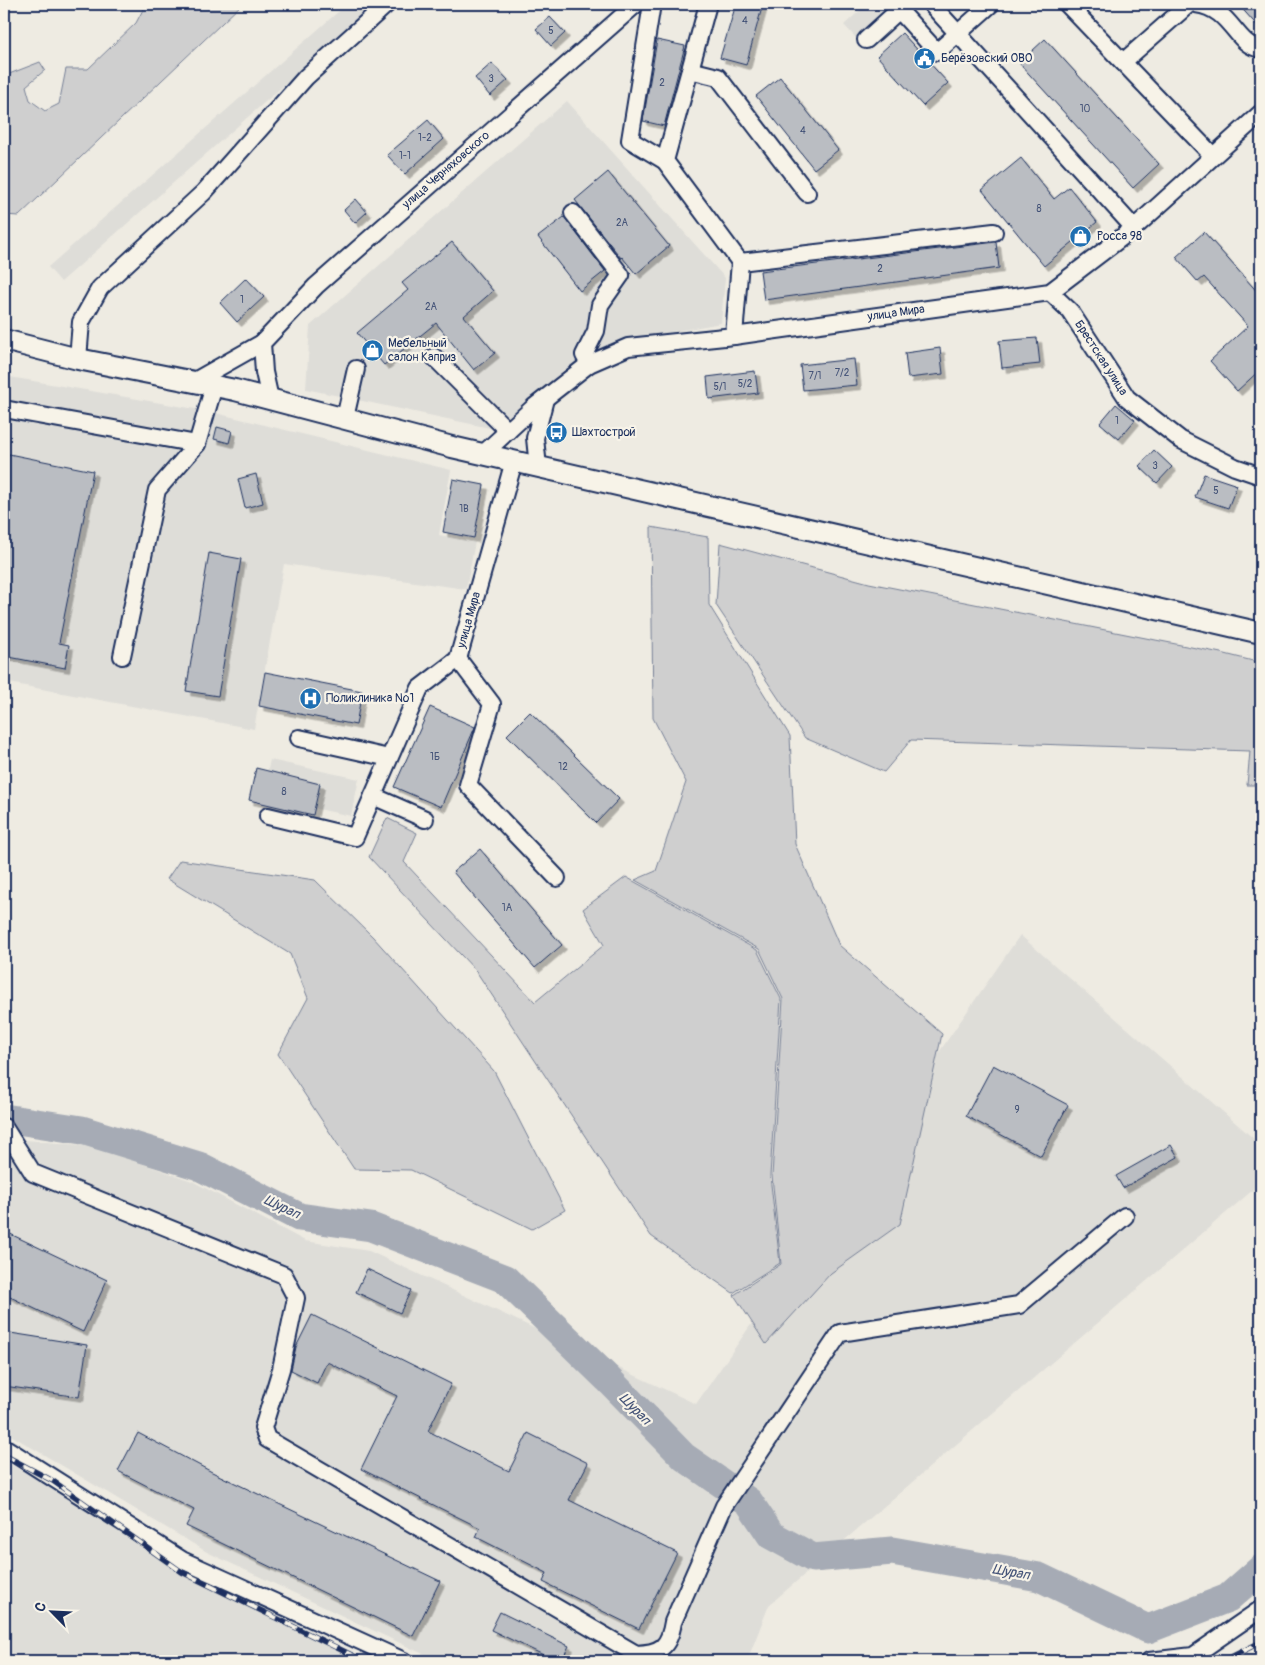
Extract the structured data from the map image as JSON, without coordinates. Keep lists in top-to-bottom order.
{
  "streets": {
    "street": ["улица Черняховского", "улица Мира", "Брестская улица"]
  },
  "crossings": [
    ["улица Мира", "Брестская улица"]
  ],
  "water": ["Шурап"],
  "places": {
    "public building": ["Берёзовский ОВО"],
    "shop": ["Росса 98", "Мебельный салон Каприз"],
    "bus stop": ["Шахтострой"],
    "hospital": ["Поликлиника №1"]
  },
  "house_numbers": [
    "4",
    "5",
    "3",
    "2",
    "10",
    "4",
    "1-2",
    "1-1",
    "8",
    "2А",
    "2",
    "1",
    "2А",
    "7/2",
    "7/1",
    "5/2",
    "5/1",
    "1",
    "3",
    "5",
    "1В",
    "1Б",
    "12",
    "8",
    "1А",
    "9"
  ],
  "north": "top left"
}
